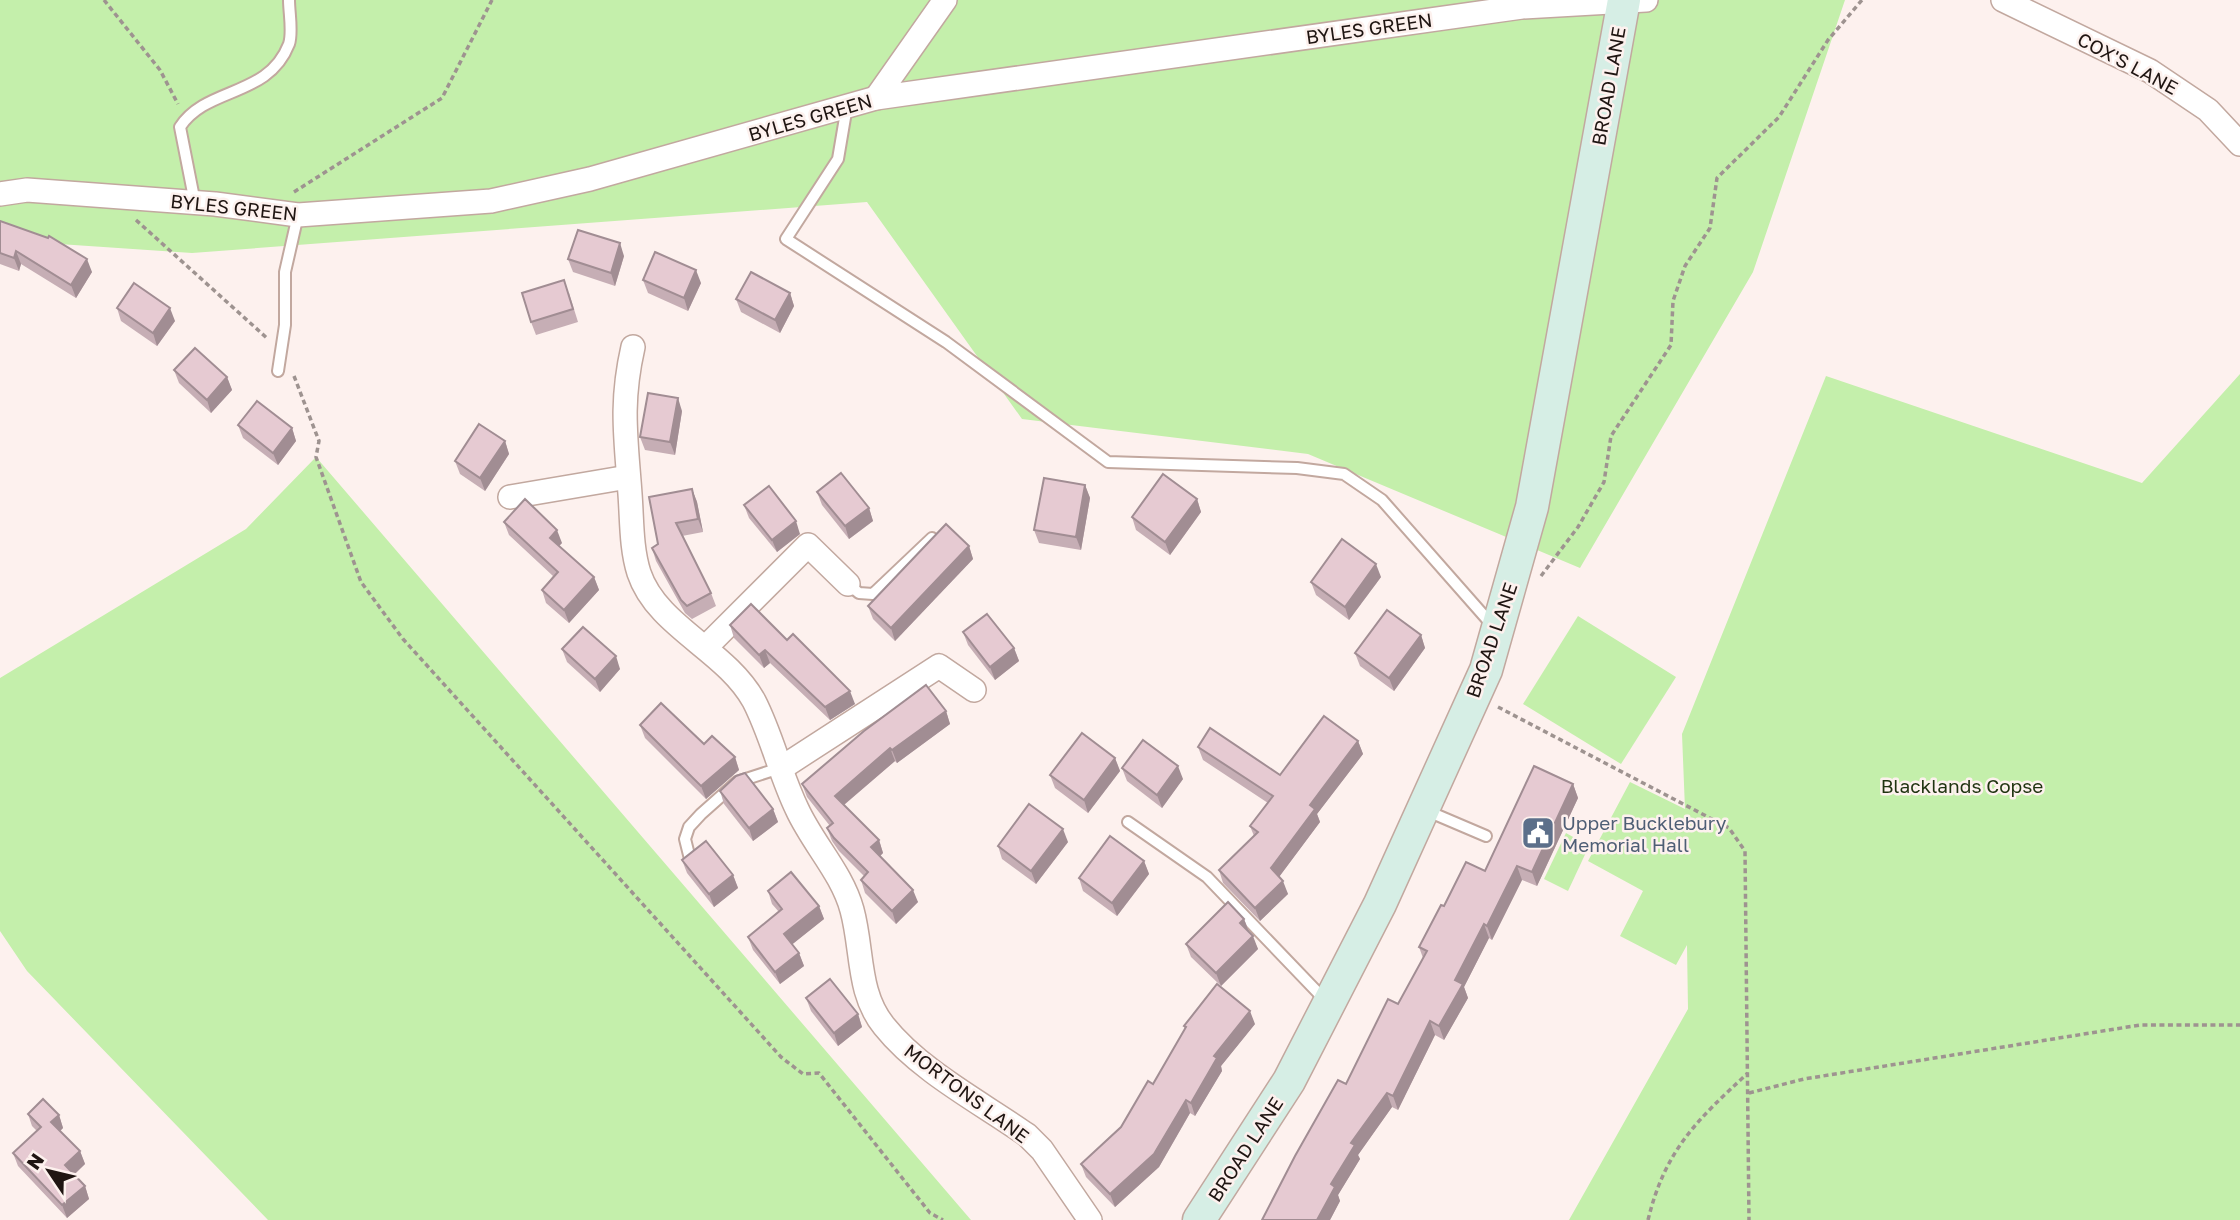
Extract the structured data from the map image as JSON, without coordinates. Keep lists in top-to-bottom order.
{
  "streets": {
    "street": [
      "BYLES GREEN",
      "COX'S LANE",
      "BROAD LANE",
      "MORTONS LANE"
    ]
  },
  "crossings": [
    ["BYLES GREEN", "BROAD LANE"]
  ],
  "parks": ["Blacklands Copse"],
  "places": {
    "public building": ["Upper Bucklebury Memorial Hall"]
  },
  "north": "top left"
}
